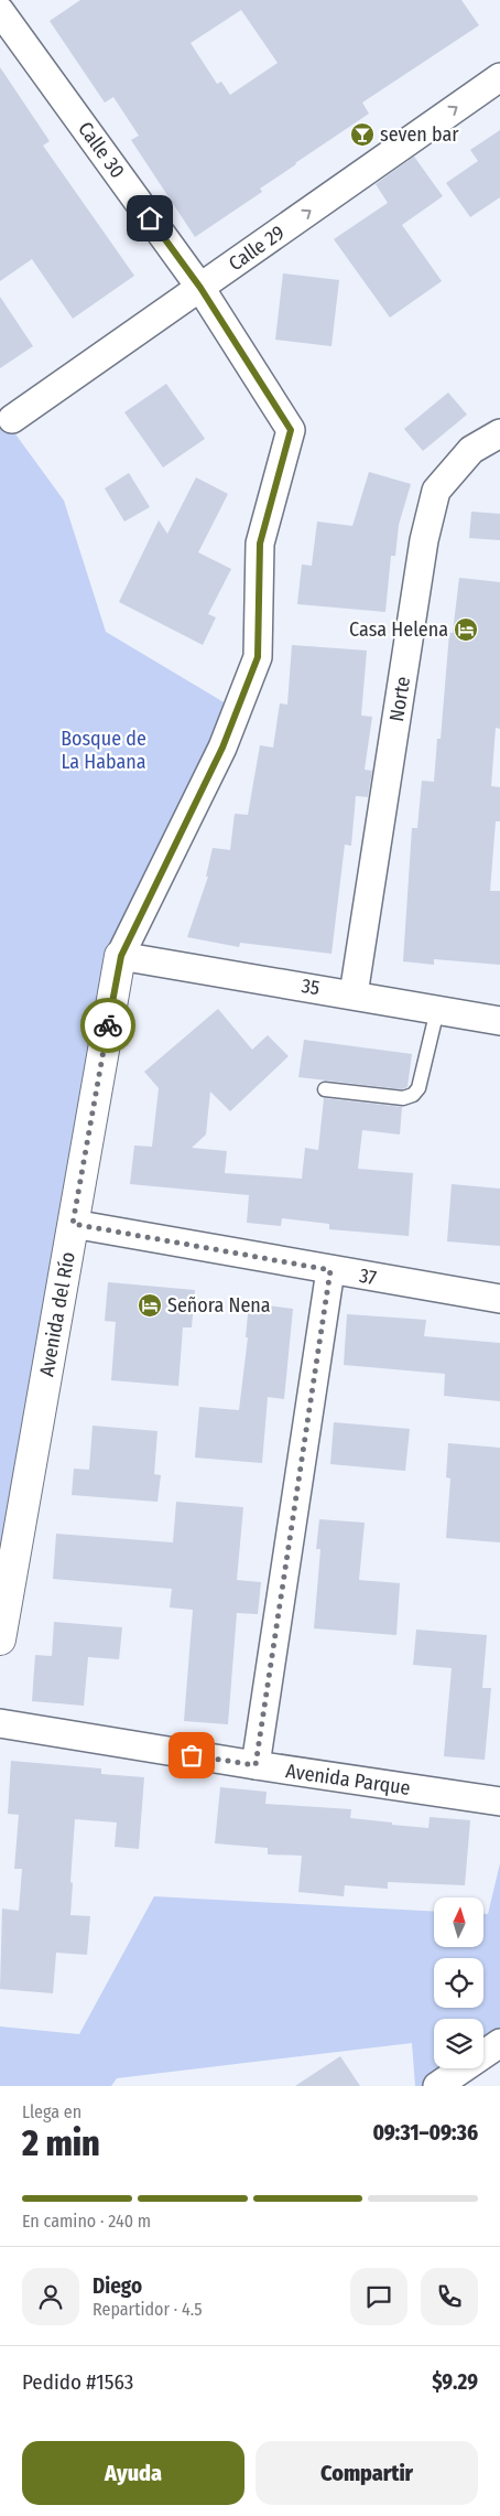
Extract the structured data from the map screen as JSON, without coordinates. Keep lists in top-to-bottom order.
{
  "streets": {
    "street": [
      "Calle 30",
      "Calle 29",
      "Norte",
      "35",
      "37",
      "Avenida del Río",
      "Avenida Parque"
    ]
  },
  "crossings": [
    ["Calle 30", "Calle 29"],
    ["Calle 30", "35"],
    ["Calle 30", "Avenida del Río"],
    ["Norte", "35"],
    ["35", "Avenida del Río"],
    ["37", "Avenida del Río"]
  ],
  "one_way": ["Calle 29"],
  "parks": ["Bosque de La Habana"],
  "places": {
    "bar": ["seven bar"],
    "hotel": ["Casa Helena", "Señora Nena"]
  },
  "north": "top",
  "page": {
    "heading": ["2 min", "Llega en", "09:31–09:36"],
    "panel": [
      "Diego",
      "Repartidor · 4.5",
      "Pedido #1563",
      "$9.29"
    ],
    "bar": "En camino · 240 m",
    "buttons": ["Ayuda", "Compartir"]
  }
}
